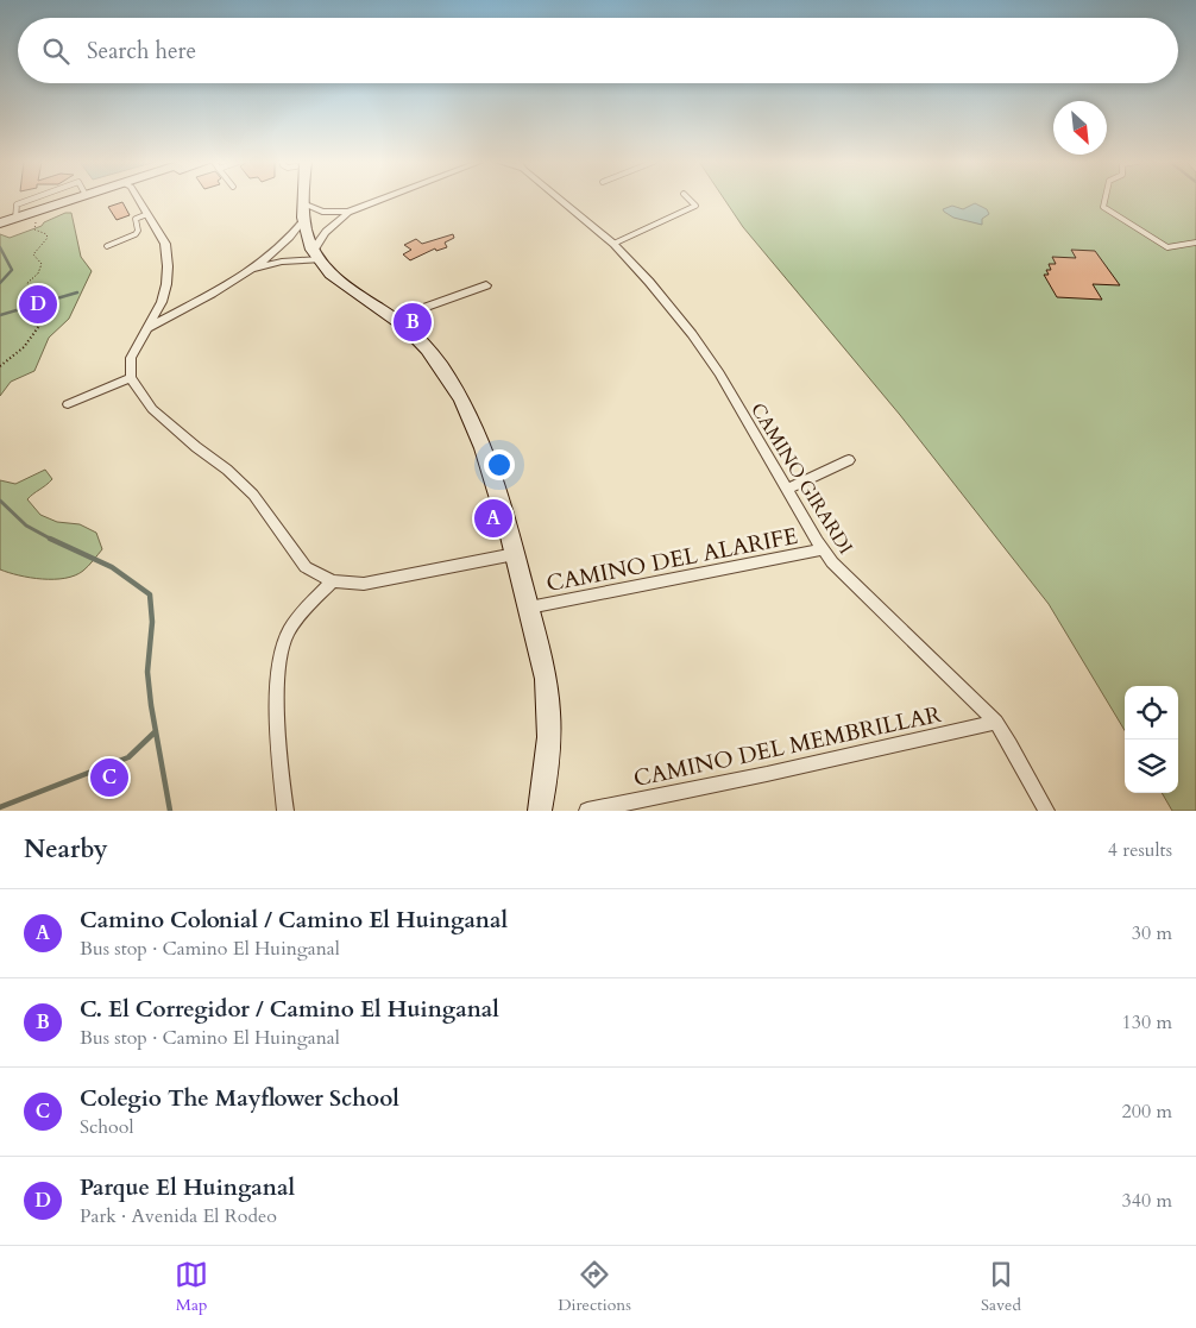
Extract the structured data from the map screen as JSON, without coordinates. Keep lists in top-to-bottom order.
{
  "streets": {
    "street": ["CAMINO GIRARDI", "CAMINO DEL ALARIFE", "CAMINO DEL MEMBRILLAR"]
  },
  "crossings": [
    ["CAMINO GIRARDI", "CAMINO DEL ALARIFE"],
    ["CAMINO GIRARDI", "CAMINO DEL MEMBRILLAR"]
  ],
  "north": "bottom right",
  "page": {
    "search": "Search here",
    "pins": [
      "D",
      "B",
      "A",
      "C"
    ],
    "heading": ["Nearby", "4 results"],
    "list": [
      {
        "mark": "A",
        "name": "Camino Colonial / Camino El Huinganal",
        "note": "Bus stop · Camino El Huinganal",
        "value": "30 m"
      },
      {
        "mark": "B",
        "name": "C. El Corregidor / Camino El Huinganal",
        "note": "Bus stop · Camino El Huinganal",
        "value": "130 m"
      },
      {
        "mark": "C",
        "name": "Colegio The Mayflower School",
        "note": "School",
        "value": "200 m"
      },
      {
        "mark": "D",
        "name": "Parque El Huinganal",
        "note": "Park · Avenida El Rodeo",
        "value": "340 m"
      }
    ],
    "nav": ["Map", "Directions", "Saved"]
  }
}
